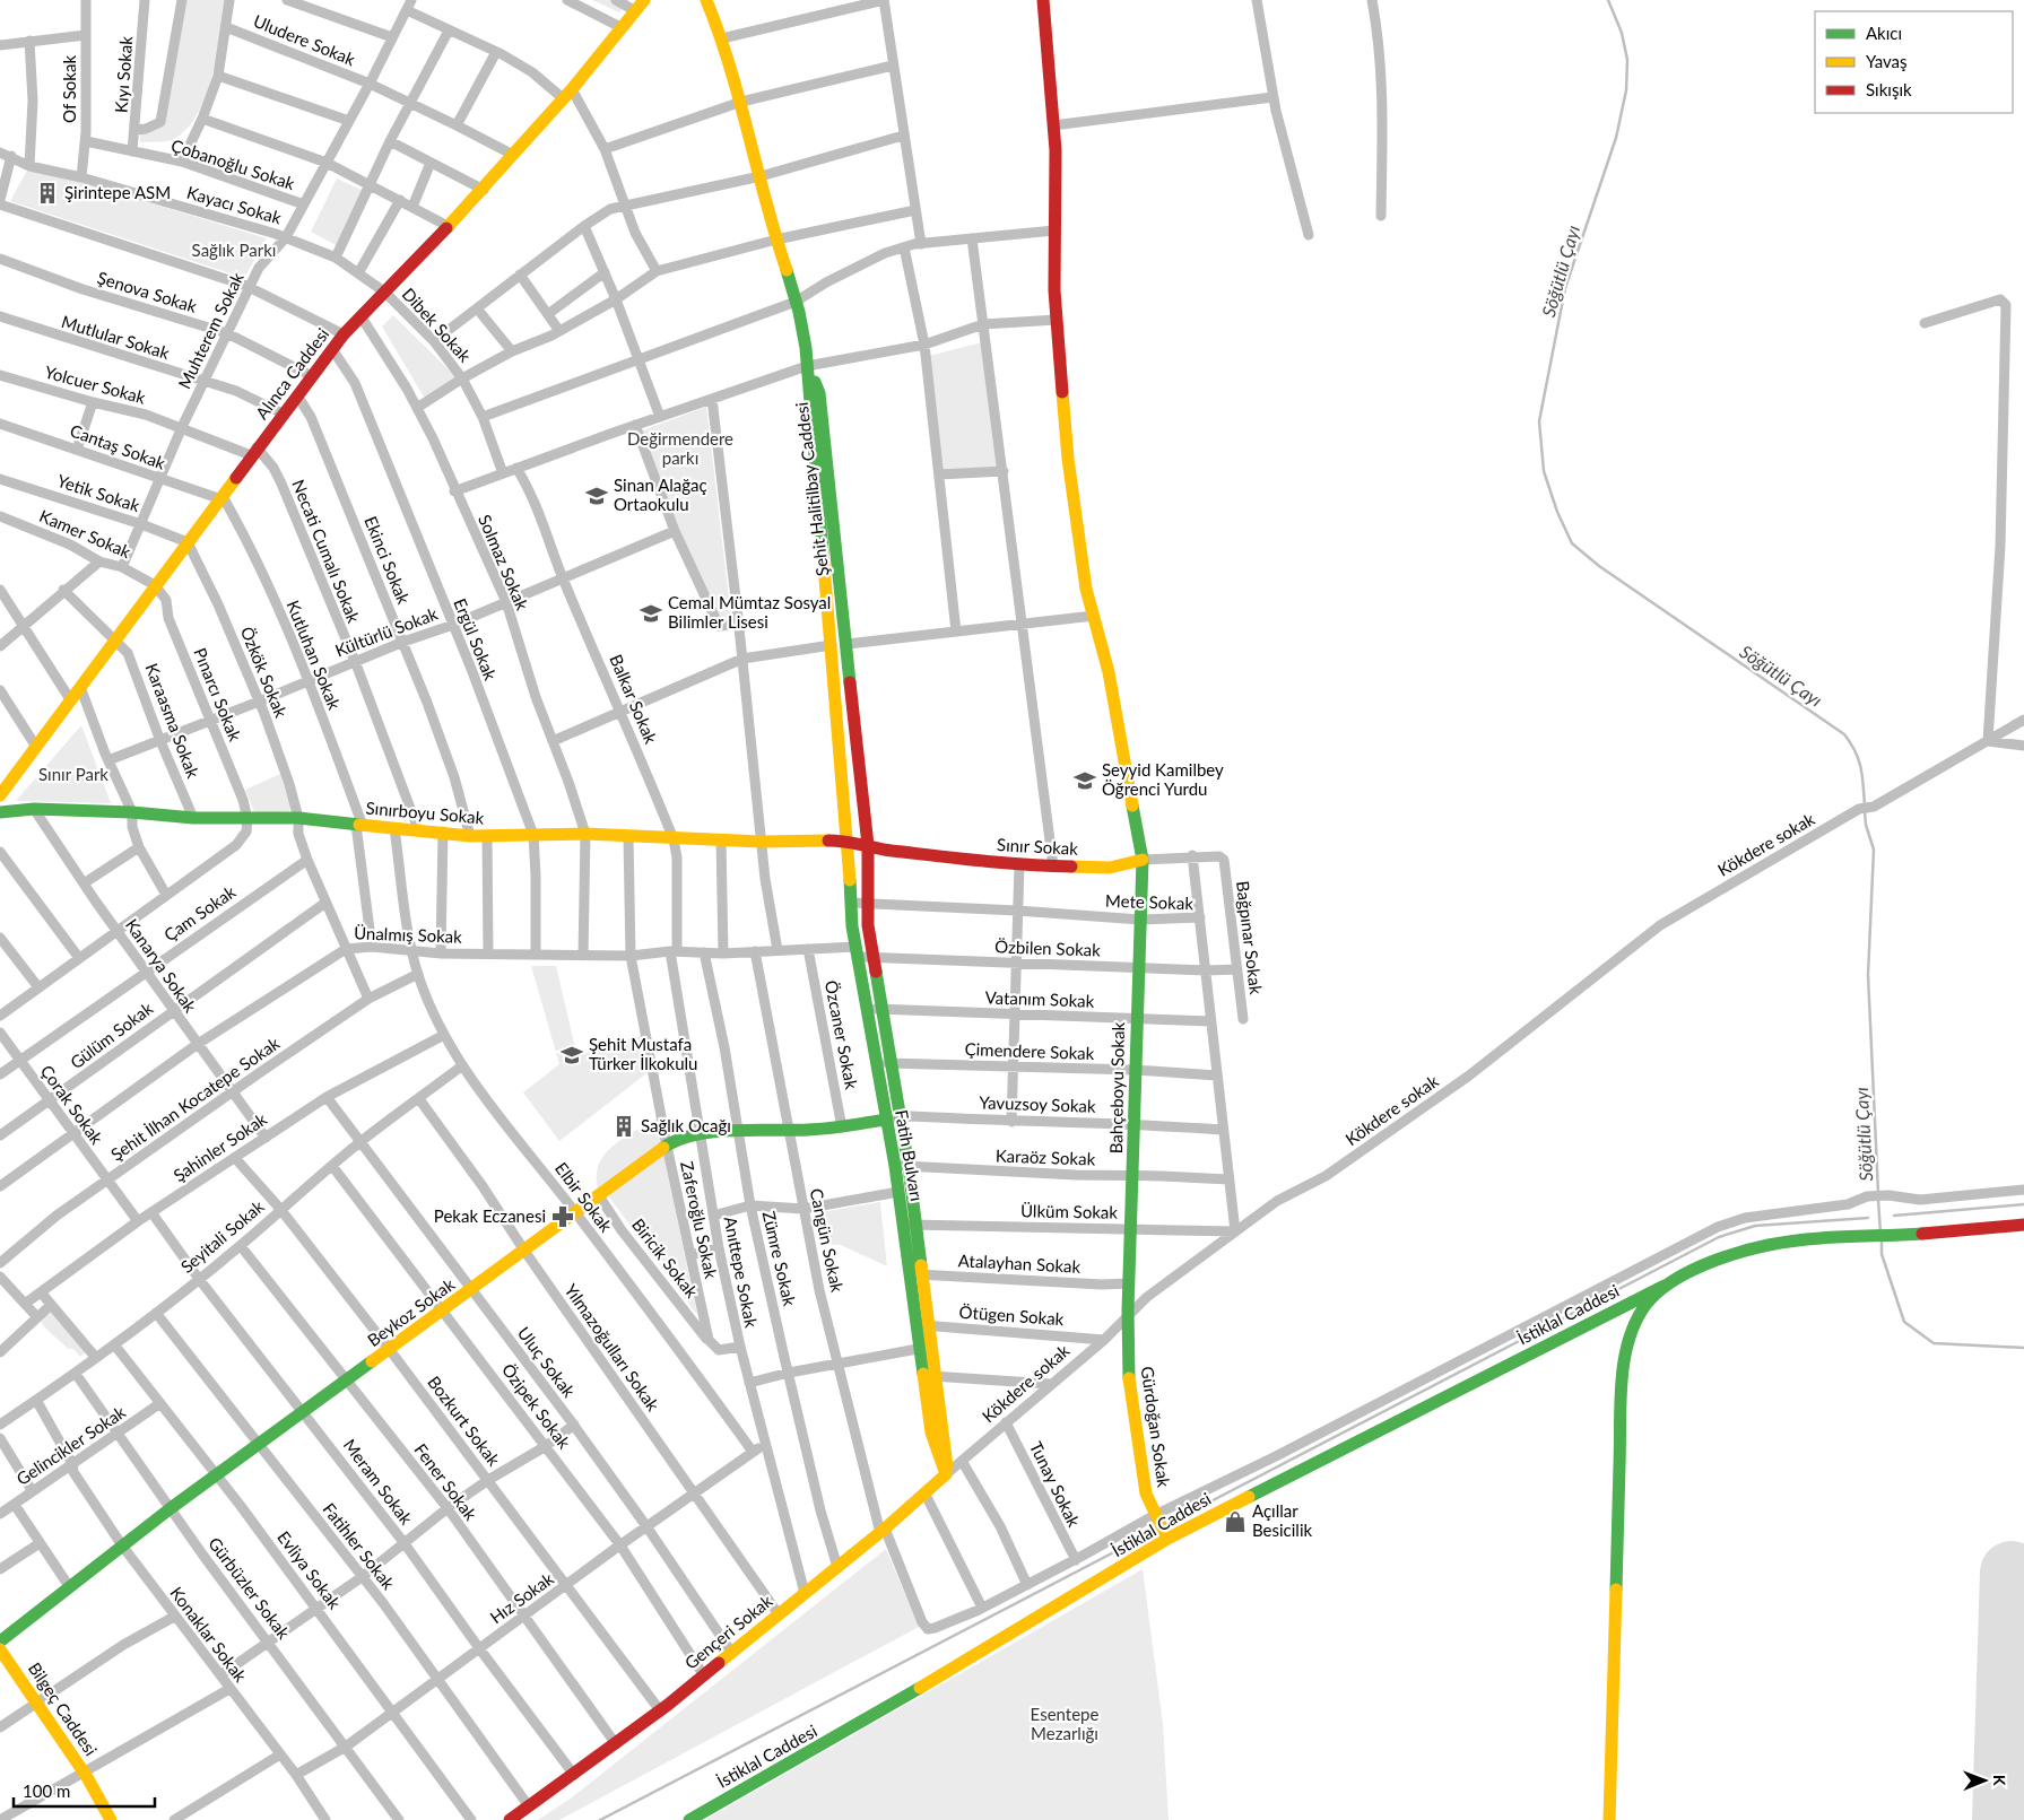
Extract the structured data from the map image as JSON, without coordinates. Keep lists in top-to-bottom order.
{
  "streets": {
    "street": [
      "Uludere Sokak",
      "Kıyı Sokak",
      "Of Sokak",
      "Çobanoğlu Sokak",
      "Kayacı Sokak",
      "Şenova Sokak",
      "Dibek Sokak",
      "Muhterem Sokak",
      "Mutlular Sokak",
      "Alınca Caddesi",
      "Yolcuer Sokak",
      "Cantaş Sokak",
      "Şehit Halitilbay Caddesi",
      "Yetik Sokak",
      "Kamer Sokak",
      "Necati Cumalı Sokak",
      "Ekinci Sokak",
      "Solmaz Sokak",
      "Kültürlü Sokak",
      "Ergül Sokak",
      "Kutluhan Sokak",
      "Özkök Sokak",
      "Pınarcı Sokak",
      "Balkar Sokak",
      "Karaasma Sokak",
      "Sınırboyu Sokak",
      "Kökdere sokak",
      "Sınır Sokak",
      "Mete Sokak",
      "Çam Sokak",
      "Ünalmış Sokak",
      "Bağpınar Sokak",
      "Özbilen Sokak",
      "Kanarya Sokak",
      "Vatanım Sokak",
      "Özcaner Sokak",
      "Gülüm Sokak",
      "Çimendere Sokak",
      "Bahçeboyu Sokak",
      "Şehit İlhan Kocatepe Sokak",
      "Çorak Sokak",
      "Yavuzsoy Sokak",
      "Şahinler Sokak",
      "Fatih Bulvarı",
      "Karaöz Sokak",
      "Elbir Sokak",
      "Ülküm Sokak",
      "Zaferoğlu Sokak",
      "Seyitali Sokak",
      "Cangün Sokak",
      "Biricik Sokak",
      "Zümre Sokak",
      "Atalayhan Sokak",
      "Anıttepe Sokak",
      "Beykoz Sokak",
      "İstiklal Caddesi",
      "Ötügen Sokak",
      "Yılmazoğulları Sokak",
      "Uluç Sokak",
      "Özipek Sokak",
      "Bozkurt Sokak",
      "Gürdoğan Sokak",
      "Gelincikler Sokak",
      "Meram Sokak",
      "Fener Sokak",
      "Tunay Sokak",
      "Fatihler Sokak",
      "Evliya Sokak",
      "Gürbüzler Sokak",
      "Hız Sokak",
      "Gençeri Sokak",
      "Konaklar Sokak",
      "Bilgeç Caddesi"
    ]
  },
  "crossings": [
    ["Uludere Sokak", "Muhterem Sokak"],
    ["Uludere Sokak", "Alınca Caddesi"],
    ["Kıyı Sokak", "Çobanoğlu Sokak"],
    ["Of Sokak", "Çobanoğlu Sokak"],
    ["Of Sokak", "Kayacı Sokak"],
    ["Çobanoğlu Sokak", "Muhterem Sokak"],
    ["Kayacı Sokak", "Dibek Sokak"],
    ["Kayacı Sokak", "Muhterem Sokak"],
    ["Kayacı Sokak", "Alınca Caddesi"],
    ["Şenova Sokak", "Muhterem Sokak"],
    ["Şenova Sokak", "Alınca Caddesi"],
    ["Dibek Sokak", "Alınca Caddesi"],
    ["Muhterem Sokak", "Mutlular Sokak"],
    ["Muhterem Sokak", "Yolcuer Sokak"],
    ["Muhterem Sokak", "Cantaş Sokak"],
    ["Muhterem Sokak", "Yetik Sokak"],
    ["Muhterem Sokak", "Kamer Sokak"],
    ["Mutlular Sokak", "Alınca Caddesi"],
    ["Alınca Caddesi", "Yolcuer Sokak"],
    ["Alınca Caddesi", "Cantaş Sokak"],
    ["Alınca Caddesi", "Yetik Sokak"],
    ["Alınca Caddesi", "Kamer Sokak"],
    ["Alınca Caddesi", "Necati Cumalı Sokak"],
    ["Alınca Caddesi", "Ekinci Sokak"],
    ["Alınca Caddesi", "Solmaz Sokak"],
    ["Alınca Caddesi", "Ergül Sokak"],
    ["Alınca Caddesi", "Kutluhan Sokak"],
    ["Alınca Caddesi", "Özkök Sokak"],
    ["Alınca Caddesi", "Pınarcı Sokak"],
    ["Alınca Caddesi", "Karaasma Sokak"],
    ["Yolcuer Sokak", "Necati Cumalı Sokak"],
    ["Cantaş Sokak", "Kutluhan Sokak"],
    ["Şehit Halitilbay Caddesi", "Sınırboyu Sokak"],
    ["Şehit Halitilbay Caddesi", "Sınır Sokak"],
    ["Şehit Halitilbay Caddesi", "Mete Sokak"],
    ["Şehit Halitilbay Caddesi", "Özbilen Sokak"],
    ["Şehit Halitilbay Caddesi", "Vatanım Sokak"],
    ["Şehit Halitilbay Caddesi", "Çimendere Sokak"],
    ["Şehit Halitilbay Caddesi", "Yavuzsoy Sokak"],
    ["Şehit Halitilbay Caddesi", "Fatih Bulvarı"],
    ["Şehit Halitilbay Caddesi", "Karaöz Sokak"],
    ["Şehit Halitilbay Caddesi", "Ülküm Sokak"],
    ["Yetik Sokak", "Özkök Sokak"],
    ["Kamer Sokak", "Pınarcı Sokak"],
    ["Necati Cumalı Sokak", "Kültürlü Sokak"],
    ["Necati Cumalı Sokak", "Sınırboyu Sokak"],
    ["Ekinci Sokak", "Kültürlü Sokak"],
    ["Ekinci Sokak", "Sınırboyu Sokak"],
    ["Solmaz Sokak", "Kültürlü Sokak"],
    ["Solmaz Sokak", "Sınırboyu Sokak"],
    ["Kültürlü Sokak", "Ergül Sokak"],
    ["Kültürlü Sokak", "Kutluhan Sokak"],
    ["Kültürlü Sokak", "Özkök Sokak"],
    ["Kültürlü Sokak", "Pınarcı Sokak"],
    ["Kültürlü Sokak", "Balkar Sokak"],
    ["Kültürlü Sokak", "Karaasma Sokak"],
    ["Ergül Sokak", "Sınırboyu Sokak"],
    ["Ergül Sokak", "Ünalmış Sokak"],
    ["Kutluhan Sokak", "Sınırboyu Sokak"],
    ["Kutluhan Sokak", "Ünalmış Sokak"],
    ["Özkök Sokak", "Sınırboyu Sokak"],
    ["Özkök Sokak", "Çam Sokak"],
    ["Özkök Sokak", "Ünalmış Sokak"],
    ["Özkök Sokak", "Gülüm Sokak"],
    ["Özkök Sokak", "Şehit İlhan Kocatepe Sokak"],
    ["Pınarcı Sokak", "Sınırboyu Sokak"],
    ["Balkar Sokak", "Sınırboyu Sokak"],
    ["Balkar Sokak", "Ünalmış Sokak"],
    ["Balkar Sokak", "Anıttepe Sokak"],
    ["Karaasma Sokak", "Sınırboyu Sokak"],
    ["Sınırboyu Sokak", "Sınır Sokak"],
    ["Sınırboyu Sokak", "Kanarya Sokak"],
    ["Sınırboyu Sokak", "Fatih Bulvarı"],
    ["Sınırboyu Sokak", "Elbir Sokak"],
    ["Sınırboyu Sokak", "Zaferoğlu Sokak"],
    ["Kökdere sokak", "Mete Sokak"],
    ["Kökdere sokak", "Bahçeboyu Sokak"],
    ["Kökdere sokak", "Ülküm Sokak"],
    ["Kökdere sokak", "Ötügen Sokak"],
    ["Kökdere sokak", "Gürdoğan Sokak"],
    ["Kökdere sokak", "Tunay Sokak"],
    ["Kökdere sokak", "Gençeri Sokak"],
    ["Sınır Sokak", "Bağpınar Sokak"],
    ["Sınır Sokak", "Bahçeboyu Sokak"],
    ["Sınır Sokak", "Fatih Bulvarı"],
    ["Mete Sokak", "Özbilen Sokak"],
    ["Mete Sokak", "Vatanım Sokak"],
    ["Mete Sokak", "Çimendere Sokak"],
    ["Mete Sokak", "Bahçeboyu Sokak"],
    ["Mete Sokak", "Yavuzsoy Sokak"],
    ["Mete Sokak", "Fatih Bulvarı"],
    ["Mete Sokak", "Karaöz Sokak"],
    ["Mete Sokak", "Ülküm Sokak"],
    ["Çam Sokak", "Kanarya Sokak"],
    ["Çam Sokak", "Çorak Sokak"],
    ["Ünalmış Sokak", "Özbilen Sokak"],
    ["Ünalmış Sokak", "Kanarya Sokak"],
    ["Ünalmış Sokak", "Özcaner Sokak"],
    ["Ünalmış Sokak", "Çorak Sokak"],
    ["Ünalmış Sokak", "Fatih Bulvarı"],
    ["Ünalmış Sokak", "Elbir Sokak"],
    ["Ünalmış Sokak", "Zaferoğlu Sokak"],
    ["Ünalmış Sokak", "Cangün Sokak"],
    ["Ünalmış Sokak", "Zümre Sokak"],
    ["Ünalmış Sokak", "Anıttepe Sokak"],
    ["Bağpınar Sokak", "Özbilen Sokak"],
    ["Özbilen Sokak", "Bahçeboyu Sokak"],
    ["Özbilen Sokak", "Fatih Bulvarı"],
    ["Kanarya Sokak", "Gülüm Sokak"],
    ["Kanarya Sokak", "Şehit İlhan Kocatepe Sokak"],
    ["Kanarya Sokak", "Şahinler Sokak"],
    ["Vatanım Sokak", "Bahçeboyu Sokak"],
    ["Vatanım Sokak", "Fatih Bulvarı"],
    ["Özcaner Sokak", "Beykoz Sokak"],
    ["Gülüm Sokak", "Çorak Sokak"],
    ["Çimendere Sokak", "Bahçeboyu Sokak"],
    ["Çimendere Sokak", "Fatih Bulvarı"],
    ["Bahçeboyu Sokak", "Yavuzsoy Sokak"],
    ["Bahçeboyu Sokak", "Karaöz Sokak"],
    ["Bahçeboyu Sokak", "Ülküm Sokak"],
    ["Bahçeboyu Sokak", "Atalayhan Sokak"],
    ["Bahçeboyu Sokak", "Gürdoğan Sokak"],
    ["Şehit İlhan Kocatepe Sokak", "Çorak Sokak"],
    ["Şehit İlhan Kocatepe Sokak", "Elbir Sokak"],
    ["Çorak Sokak", "Şahinler Sokak"],
    ["Yavuzsoy Sokak", "Fatih Bulvarı"],
    ["Yavuzsoy Sokak", "Beykoz Sokak"],
    ["Şahinler Sokak", "Elbir Sokak"],
    ["Şahinler Sokak", "Uluç Sokak"],
    ["Şahinler Sokak", "Bozkurt Sokak"],
    ["Şahinler Sokak", "Meram Sokak"],
    ["Fatih Bulvarı", "Karaöz Sokak"],
    ["Fatih Bulvarı", "Ülküm Sokak"],
    ["Fatih Bulvarı", "Beykoz Sokak"],
    ["Elbir Sokak", "Seyitali Sokak"],
    ["Elbir Sokak", "Beykoz Sokak"],
    ["Elbir Sokak", "Hız Sokak"],
    ["Zaferoğlu Sokak", "Biricik Sokak"],
    ["Zaferoğlu Sokak", "Beykoz Sokak"],
    ["Seyitali Sokak", "Yılmazoğulları Sokak"],
    ["Seyitali Sokak", "Uluç Sokak"],
    ["Seyitali Sokak", "Özipek Sokak"],
    ["Seyitali Sokak", "Bozkurt Sokak"],
    ["Seyitali Sokak", "Meram Sokak"],
    ["Seyitali Sokak", "Fener Sokak"],
    ["Seyitali Sokak", "Fatihler Sokak"],
    ["Seyitali Sokak", "Evliya Sokak"],
    ["Seyitali Sokak", "Gürbüzler Sokak"],
    ["Seyitali Sokak", "Konaklar Sokak"],
    ["Cangün Sokak", "Beykoz Sokak"],
    ["Cangün Sokak", "Gençeri Sokak"],
    ["Biricik Sokak", "Beykoz Sokak"],
    ["Zümre Sokak", "Beykoz Sokak"],
    ["Zümre Sokak", "Gençeri Sokak"],
    ["Anıttepe Sokak", "Beykoz Sokak"],
    ["Anıttepe Sokak", "Hız Sokak"],
    ["Anıttepe Sokak", "Gençeri Sokak"],
    ["Beykoz Sokak", "Yılmazoğulları Sokak"],
    ["Beykoz Sokak", "Uluç Sokak"],
    ["Beykoz Sokak", "Özipek Sokak"],
    ["Beykoz Sokak", "Bozkurt Sokak"],
    ["Beykoz Sokak", "Meram Sokak"],
    ["Beykoz Sokak", "Fener Sokak"],
    ["Beykoz Sokak", "Fatihler Sokak"],
    ["Beykoz Sokak", "Evliya Sokak"],
    ["Beykoz Sokak", "Gürbüzler Sokak"],
    ["Beykoz Sokak", "Konaklar Sokak"],
    ["İstiklal Caddesi", "Gürdoğan Sokak"],
    ["Yılmazoğulları Sokak", "Hız Sokak"],
    ["Yılmazoğulları Sokak", "Gençeri Sokak"],
    ["Uluç Sokak", "Hız Sokak"],
    ["Uluç Sokak", "Gençeri Sokak"],
    ["Özipek Sokak", "Hız Sokak"],
    ["Özipek Sokak", "Gençeri Sokak"],
    ["Bozkurt Sokak", "Hız Sokak"],
    ["Bozkurt Sokak", "Gençeri Sokak"],
    ["Gelincikler Sokak", "Evliya Sokak"],
    ["Gelincikler Sokak", "Gürbüzler Sokak"],
    ["Gelincikler Sokak", "Konaklar Sokak"],
    ["Meram Sokak", "Hız Sokak"],
    ["Meram Sokak", "Gençeri Sokak"],
    ["Fener Sokak", "Hız Sokak"],
    ["Fener Sokak", "Gençeri Sokak"],
    ["Fatihler Sokak", "Hız Sokak"],
    ["Fatihler Sokak", "Gençeri Sokak"],
    ["Evliya Sokak", "Hız Sokak"],
    ["Gürbüzler Sokak", "Hız Sokak"],
    ["Hız Sokak", "Konaklar Sokak"]
  ],
  "water": ["Söğütlü Çayı"],
  "parks": [
    "Sağlık Parkı",
    "Değirmendere parkı",
    "Sınır Park",
    "Esentepe Mezarlığı"
  ],
  "places": {
    "building": ["Şirintepe ASM", "Sağlık Ocağı"],
    "school or university": [
      "Sinan Alağaç Ortaokulu",
      "Cemal Mümtaz Sosyal Bilimler Lisesi",
      "Seyyid Kamilbey Öğrenci Yurdu",
      "Şehit Mustafa Türker İlkokulu"
    ],
    "pharmacy": ["Pekak Eczanesi"],
    "shop": ["Açıllar Besicilik"]
  },
  "legend": ["Akıcı", "Yavaş", "Sıkışık"],
  "scale_bar": "100 m",
  "north": "right"
}
